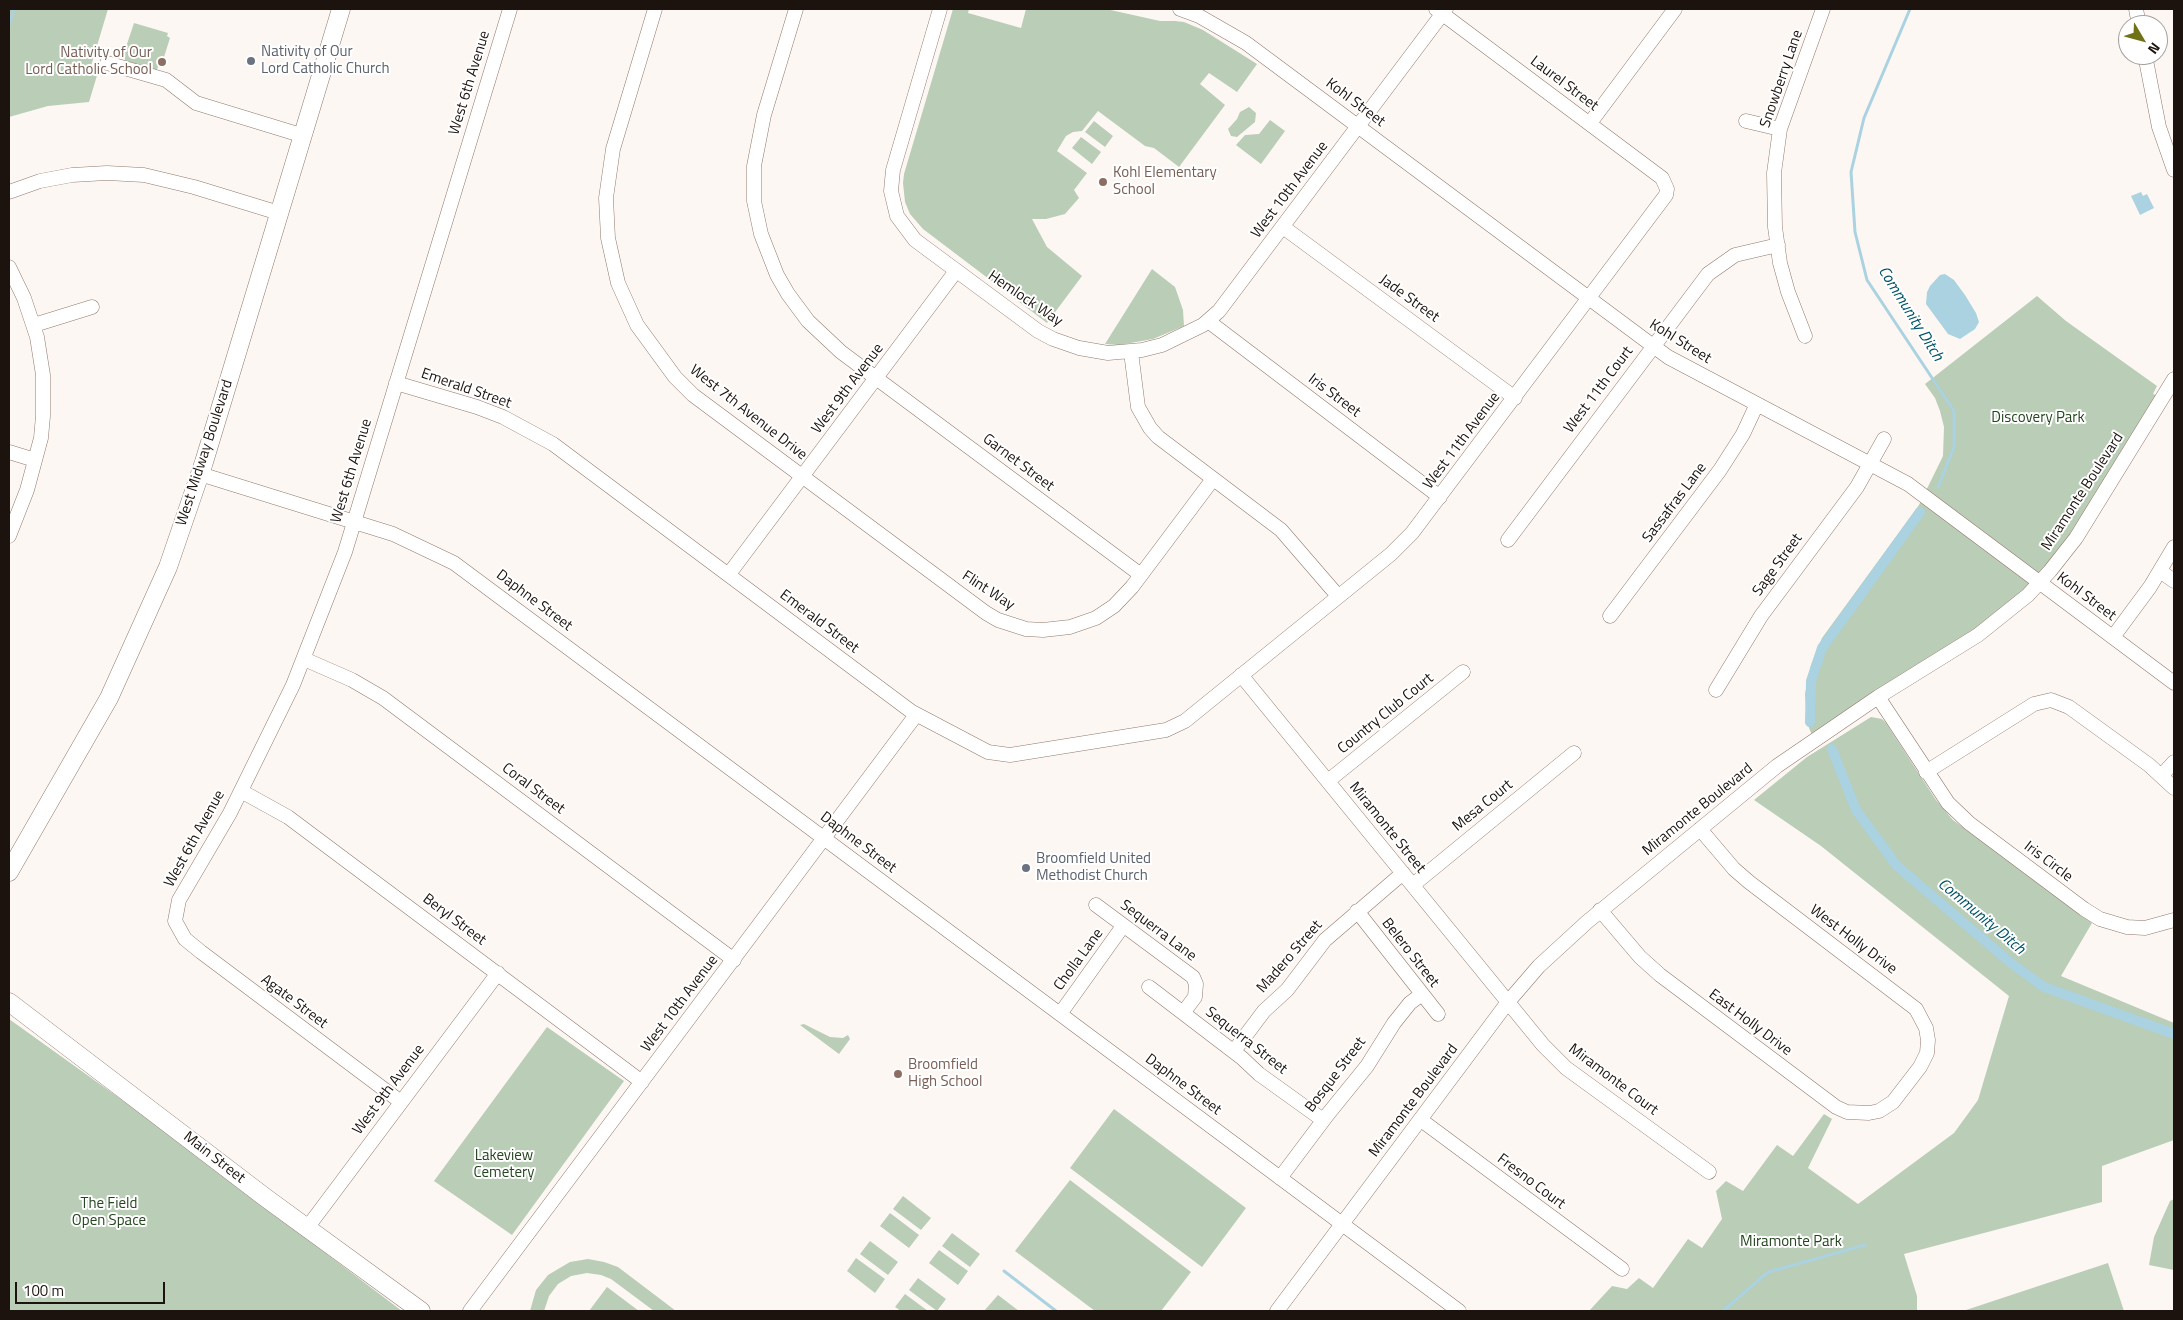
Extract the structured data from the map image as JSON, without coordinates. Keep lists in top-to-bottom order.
{
  "streets": {
    "main road": ["West Midway Boulevard", "Main Street"],
    "street": [
      "Snowberry Lane",
      "West 6th Avenue",
      "Laurel Street",
      "Kohl Street",
      "West 10th Avenue",
      "Hemlock Way",
      "Jade Street",
      "Emerald Street",
      "West 9th Avenue",
      "West 11th Court",
      "Iris Street",
      "West 7th Avenue Drive",
      "West 11th Avenue",
      "Garnet Street",
      "Miramonte Boulevard",
      "Sassafras Lane",
      "Sage Street",
      "Flint Way",
      "Daphne Street",
      "Country Club Court",
      "Coral Street",
      "Mesa Court",
      "Miramonte Street",
      "Iris Circle",
      "Beryl Street",
      "Sequerra Lane",
      "West Holly Drive",
      "Belero Street",
      "Madero Street",
      "Cholla Lane",
      "Agate Street",
      "East Holly Drive",
      "Sequerra Street",
      "Bosque Street",
      "Miramonte Court",
      "Fresno Court"
    ]
  },
  "crossings": [
    ["Snowberry Lane", "West 11th Court"],
    ["West 6th Avenue", "Emerald Street"],
    ["West 6th Avenue", "Daphne Street"],
    ["West 6th Avenue", "Coral Street"],
    ["West 6th Avenue", "Beryl Street"],
    ["West 6th Avenue", "Agate Street"],
    ["Laurel Street", "West 10th Avenue"],
    ["Laurel Street", "West 11th Avenue"],
    ["Kohl Street", "West 10th Avenue"],
    ["Kohl Street", "West 11th Court"],
    ["Kohl Street", "West 11th Avenue"],
    ["Kohl Street", "Miramonte Boulevard"],
    ["Kohl Street", "Sassafras Lane"],
    ["Kohl Street", "Sage Street"],
    ["West 10th Avenue", "Hemlock Way"],
    ["West 10th Avenue", "Jade Street"],
    ["West 10th Avenue", "Emerald Street"],
    ["West 10th Avenue", "Iris Street"],
    ["West 10th Avenue", "Daphne Street"],
    ["West 10th Avenue", "Coral Street"],
    ["West 10th Avenue", "Beryl Street"],
    ["Hemlock Way", "West 9th Avenue"],
    ["Jade Street", "West 11th Avenue"],
    ["Emerald Street", "West 9th Avenue"],
    ["Emerald Street", "West 11th Avenue"],
    ["Emerald Street", "Miramonte Street"],
    ["West 9th Avenue", "West 7th Avenue Drive"],
    ["West 9th Avenue", "Garnet Street"],
    ["West 9th Avenue", "Flint Way"],
    ["West 9th Avenue", "Beryl Street"],
    ["West 9th Avenue", "Agate Street"],
    ["West 9th Avenue", "Main Street"],
    ["Iris Street", "West 11th Avenue"],
    ["West 7th Avenue Drive", "Flint Way"],
    ["West 11th Avenue", "Miramonte Street"],
    ["West Midway Boulevard", "Daphne Street"],
    ["Garnet Street", "Flint Way"],
    ["Miramonte Boulevard", "Daphne Street"],
    ["Miramonte Boulevard", "Miramonte Street"],
    ["Miramonte Boulevard", "Iris Circle"],
    ["Miramonte Boulevard", "West Holly Drive"],
    ["Miramonte Boulevard", "East Holly Drive"],
    ["Miramonte Boulevard", "Miramonte Court"],
    ["Miramonte Boulevard", "Fresno Court"],
    ["Daphne Street", "Cholla Lane"],
    ["Daphne Street", "Bosque Street"],
    ["Country Club Court", "Miramonte Street"],
    ["Mesa Court", "Miramonte Street"],
    ["Miramonte Street", "Madero Street"],
    ["Miramonte Street", "Miramonte Court"],
    ["Sequerra Lane", "Cholla Lane"],
    ["Sequerra Lane", "Sequerra Street"],
    ["West Holly Drive", "East Holly Drive"],
    ["Belero Street", "Madero Street"],
    ["Belero Street", "Bosque Street"],
    ["Madero Street", "Sequerra Street"],
    ["Sequerra Street", "Bosque Street"]
  ],
  "water": ["Community Ditch"],
  "parks": [
    "Discovery Park",
    "Lakeview Cemetery",
    "The Field Open Space",
    "Miramonte Park"
  ],
  "places": [
    "Nativity of Our Lord Catholic Church",
    "Nativity of Our Lord Catholic School",
    "Kohl Elementary School",
    "Broomfield United Methodist Church",
    "Broomfield High School"
  ],
  "scale_bar": "100 m",
  "north": "bottom right"
}
